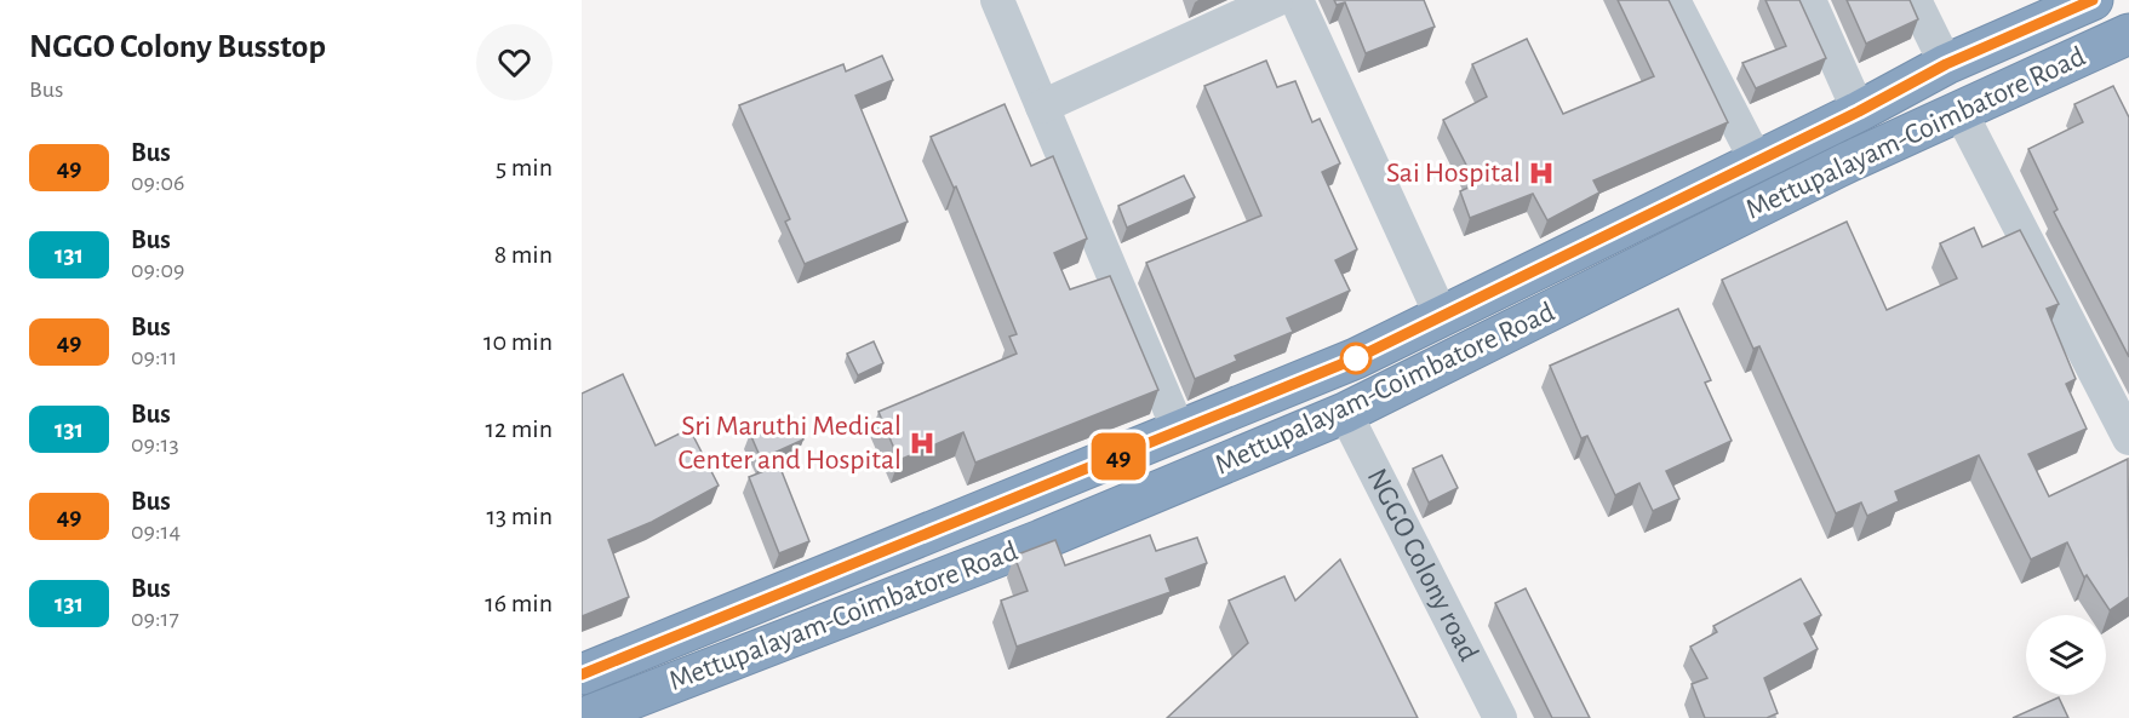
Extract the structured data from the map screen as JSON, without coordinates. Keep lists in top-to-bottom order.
{
  "streets": {
    "highway": ["Mettupalayam-Coimbatore Road"],
    "street": ["NGGO Colony road"]
  },
  "crossings": [
    ["Mettupalayam-Coimbatore Road", "NGGO Colony road"]
  ],
  "places": {
    "hospital": ["Sai Hospital", "Sri Maruthi Medical Center and Hospital"]
  },
  "lines": ["bus line 49"],
  "page": {
    "heading": ["NGGO Colony Busstop", "Bus"],
    "on_map": "49",
    "list": [
      {
        "mark": "49",
        "name": "Bus",
        "note": "09:06",
        "value": "5 min"
      },
      {
        "mark": "131",
        "name": "Bus",
        "note": "09:09",
        "value": "8 min"
      },
      {
        "mark": "49",
        "name": "Bus",
        "note": "09:11",
        "value": "10 min"
      },
      {
        "mark": "131",
        "name": "Bus",
        "note": "09:13",
        "value": "12 min"
      },
      {
        "mark": "49",
        "name": "Bus",
        "note": "09:14",
        "value": "13 min"
      },
      {
        "mark": "131",
        "name": "Bus",
        "note": "09:17",
        "value": "16 min"
      }
    ]
  }
}
